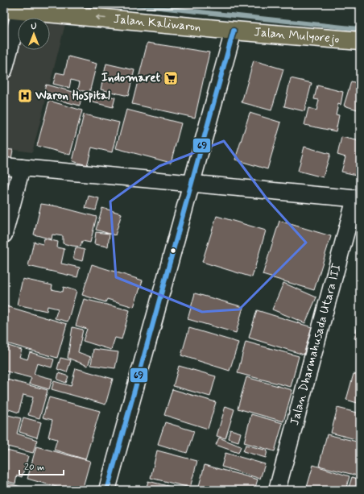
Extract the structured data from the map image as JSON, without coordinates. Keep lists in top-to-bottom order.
{
  "streets": {
    "main road": ["Jalan Kaliwaron", "Jalan Mulyorejo"],
    "street": ["Jalan Dharmahusada Utara III"]
  },
  "crossings": [
    ["Jalan Kaliwaron", "Jalan Mulyorejo"]
  ],
  "one_way": ["Jalan Kaliwaron"],
  "places": {
    "supermarket": ["Indomaret"],
    "hospital": ["Waron Hospital"]
  },
  "lines": ["transit line 69"],
  "scale_bar": "20 m",
  "north": "top"
}
